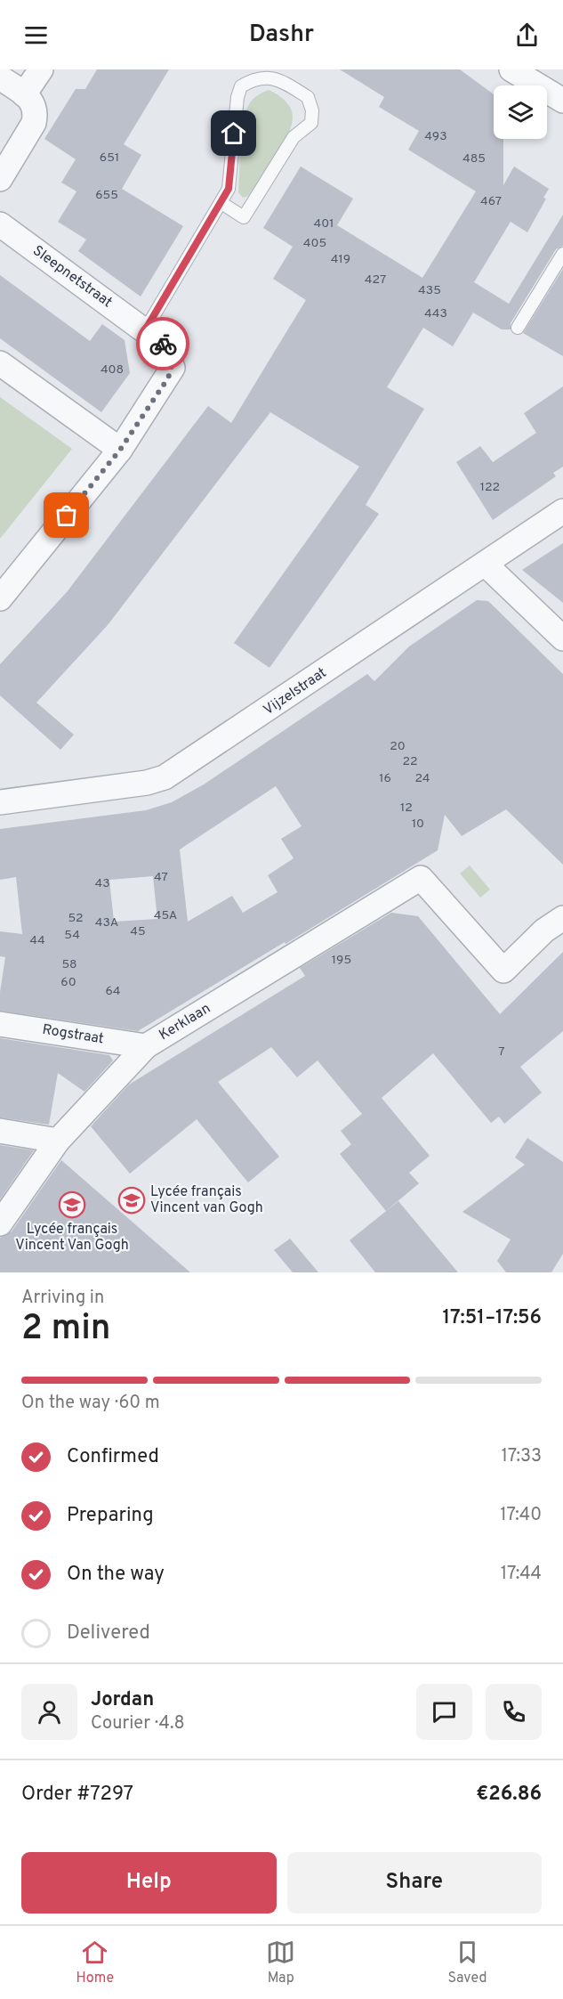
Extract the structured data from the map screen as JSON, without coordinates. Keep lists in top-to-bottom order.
{
  "streets": {
    "street": [
      "Sleepnetstraat",
      "Vijzelstraat",
      "Kerklaan",
      "Rogstraat"
    ]
  },
  "crossings": [
    ["Kerklaan", "Rogstraat"]
  ],
  "places": {
    "school or university": ["Lycée français Vincent van Gogh", "Lycée français Vincent Van Gogh"]
  },
  "house_numbers": [
    "493",
    "651",
    "485",
    "655",
    "467",
    "401",
    "405",
    "419",
    "427",
    "435",
    "443",
    "408",
    "122",
    "20",
    "22",
    "16",
    "24",
    "12",
    "10",
    "47",
    "43",
    "45A",
    "52",
    "43A",
    "45",
    "54",
    "44",
    "195",
    "58",
    "60",
    "64",
    "7"
  ],
  "page": {
    "header": "Dashr",
    "heading": ["2 min", "Arriving in", "17:51–17:56"],
    "panel": [
      "Jordan",
      "Courier · 4.8",
      "Order #7297",
      "€26.86"
    ],
    "bar": "On the way · 60 m",
    "list": [
      ["Confirmed", "17:33"],
      ["Preparing", "17:40"],
      ["On the way", "17:44"],
      "Delivered"
    ],
    "buttons": ["Help", "Share"],
    "tabs": ["Home", "Map", "Saved"]
  }
}
